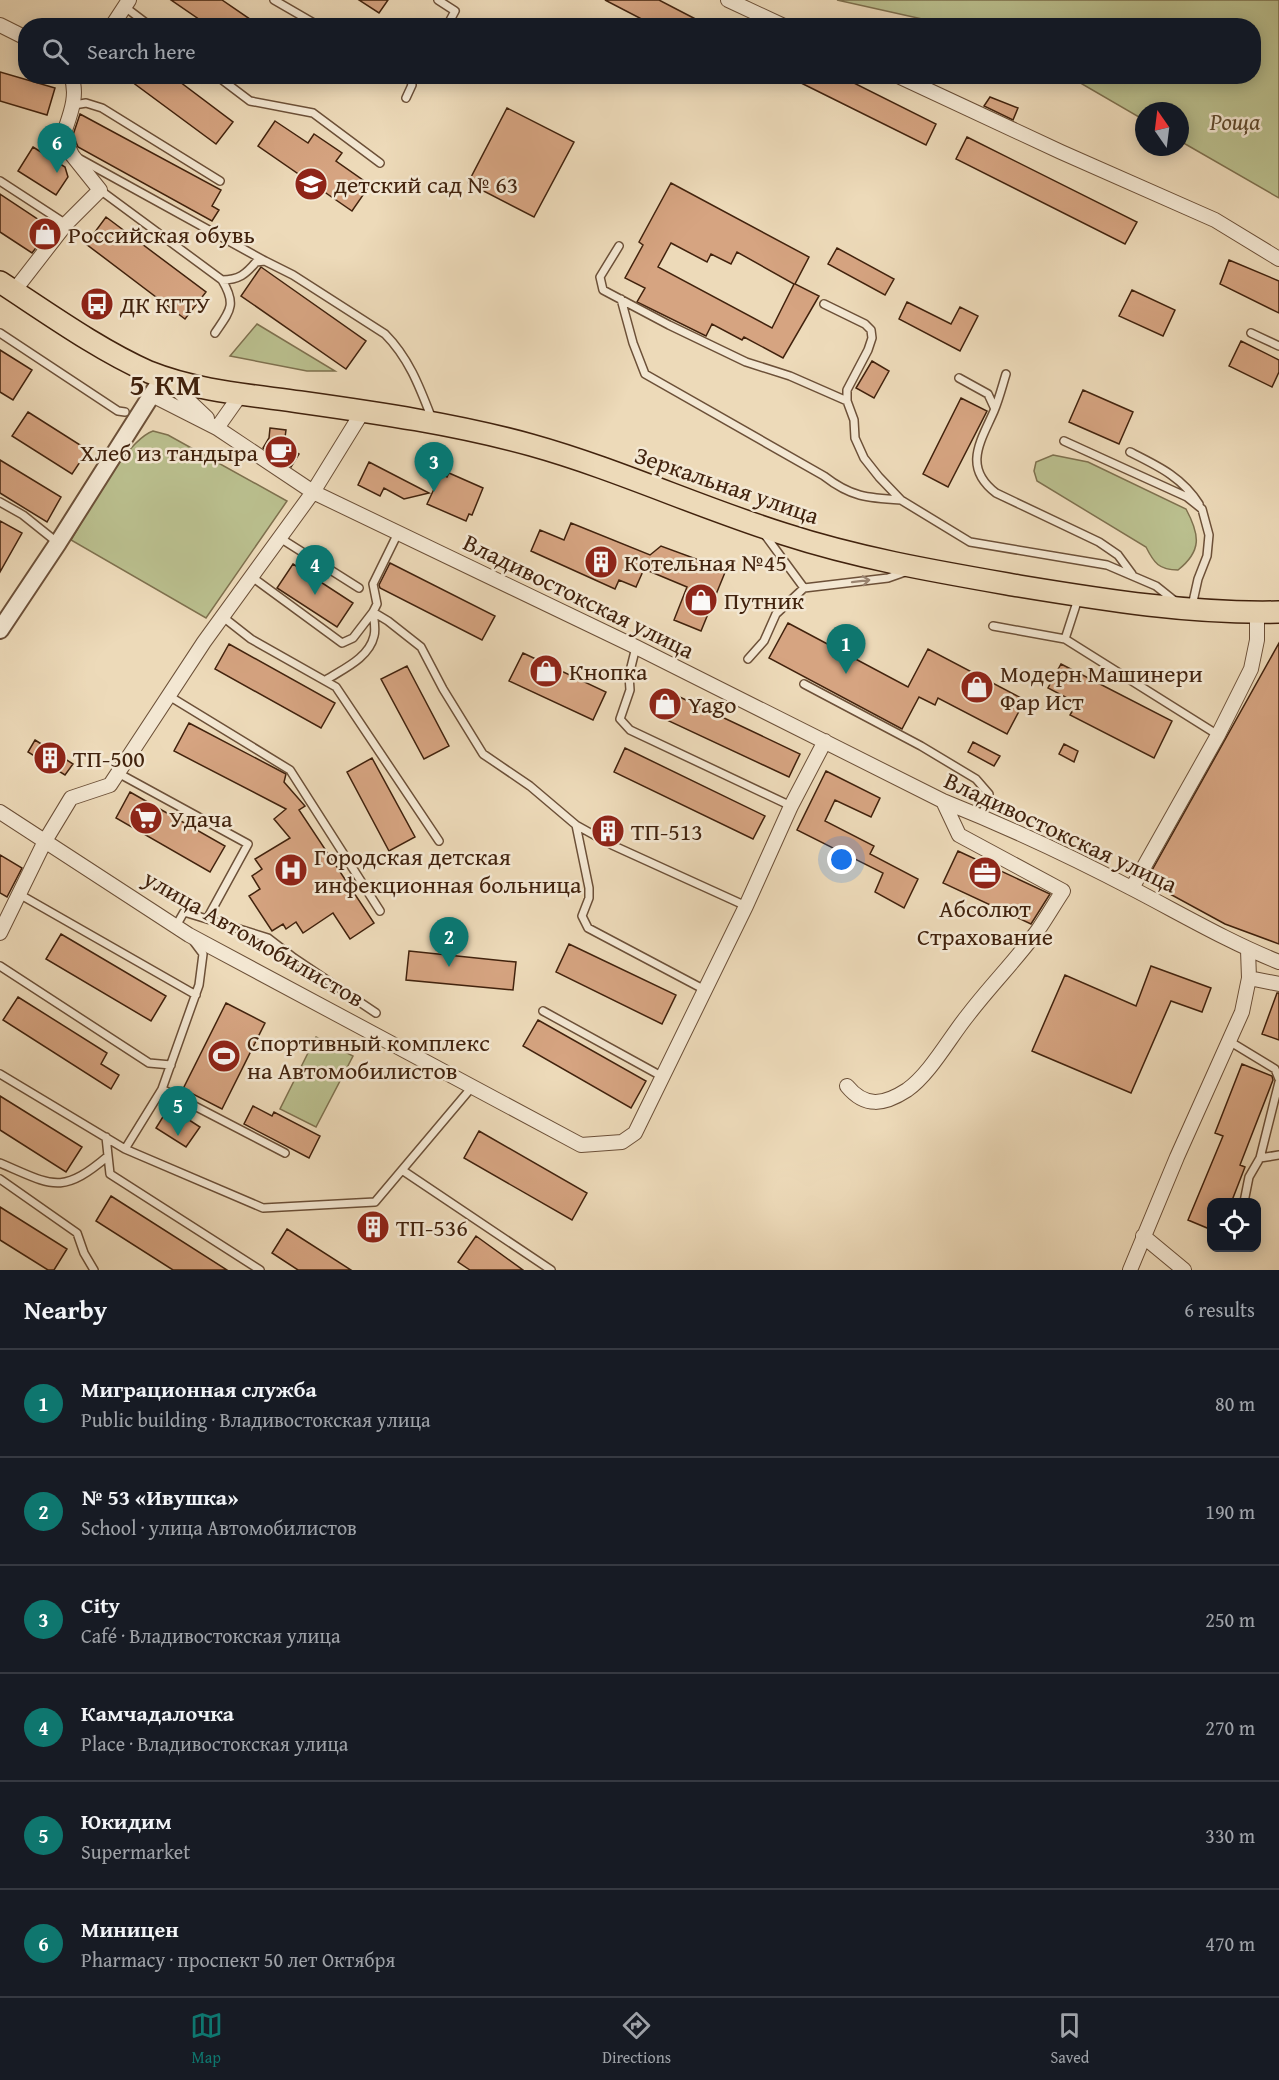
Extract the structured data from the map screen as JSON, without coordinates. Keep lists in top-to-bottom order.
{
  "streets": {
    "main road": ["Зеркальная улица"],
    "street": ["Владивостокская улица", "улица Автомобилистов"]
  },
  "crossings": [
    ["Зеркальная улица", "Владивостокская улица"]
  ],
  "districts": ["5 КМ"],
  "parks": ["Роща"],
  "places": {
    "school or university": ["детский сад № 63"],
    "shop": [
      "Российская обувь",
      "Путник",
      "Кнопка",
      "Модерн Машинери Фар Ист",
      "Yago"
    ],
    "bus stop": ["ДК КГТУ"],
    "cafe": ["Хлеб из тандыра"],
    "building": [
      "Котельная №45",
      "ТП-500",
      "ТП-513",
      "ТП-536"
    ],
    "supermarket": ["Удача"],
    "hospital": ["Городская детская инфекционная больница"],
    "office": ["Абсолют Страхование"],
    "sports": ["Спортивный комплекс на Автомобилистов"]
  },
  "north": "top",
  "page": {
    "search": "Search here",
    "pins": [
      "6",
      "3",
      "4",
      "1",
      "2",
      "5"
    ],
    "heading": ["Nearby", "6 results"],
    "list": [
      {
        "mark": "1",
        "name": "Миграционная служба",
        "note": "Public building · Владивостокская улица",
        "value": "80 m"
      },
      {
        "mark": "2",
        "name": "№ 53 «Ивушка»",
        "note": "School · улица Автомобилистов",
        "value": "190 m"
      },
      {
        "mark": "3",
        "name": "City",
        "note": "Café · Владивостокская улица",
        "value": "250 m"
      },
      {
        "mark": "4",
        "name": "Камчадалочка",
        "note": "Place · Владивостокская улица",
        "value": "270 m"
      },
      {
        "mark": "5",
        "name": "Юкидим",
        "note": "Supermarket",
        "value": "330 m"
      },
      {
        "mark": "6",
        "name": "Миницен",
        "note": "Pharmacy · проспект 50 лет Октября",
        "value": "470 m"
      }
    ],
    "nav": ["Map", "Directions", "Saved"]
  }
}
